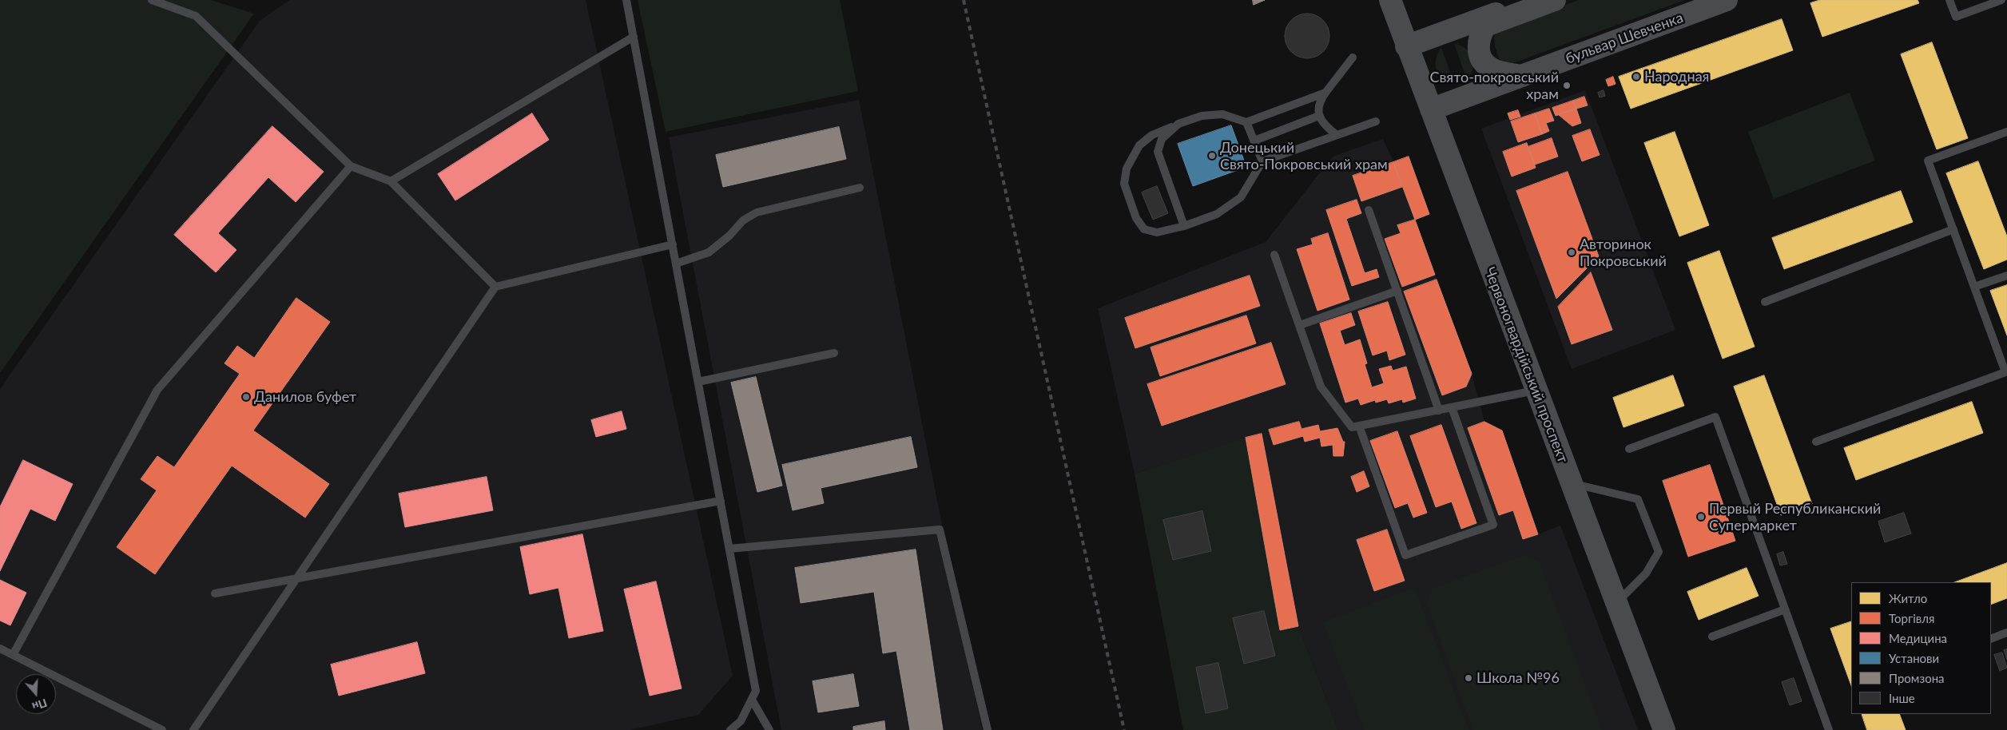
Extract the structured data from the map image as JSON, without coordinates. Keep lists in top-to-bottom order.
{
  "streets": {
    "main road": ["бульвар Шевченка", "Червоногвардійський проспект"]
  },
  "crossings": [
    ["бульвар Шевченка", "Червоногвардійський проспект"]
  ],
  "places": [
    "Народная",
    "Свято-покровський храм",
    "Донецький Свято-Покровський храм",
    "Авторинок Покровський",
    "Данилов буфет",
    "Первый Республиканский Супермаркет",
    "Школа №96"
  ],
  "legend": [
    "Житло",
    "Торгівля",
    "Медицина",
    "Установи",
    "Промзона",
    "Інше"
  ],
  "north": "bottom"
}
